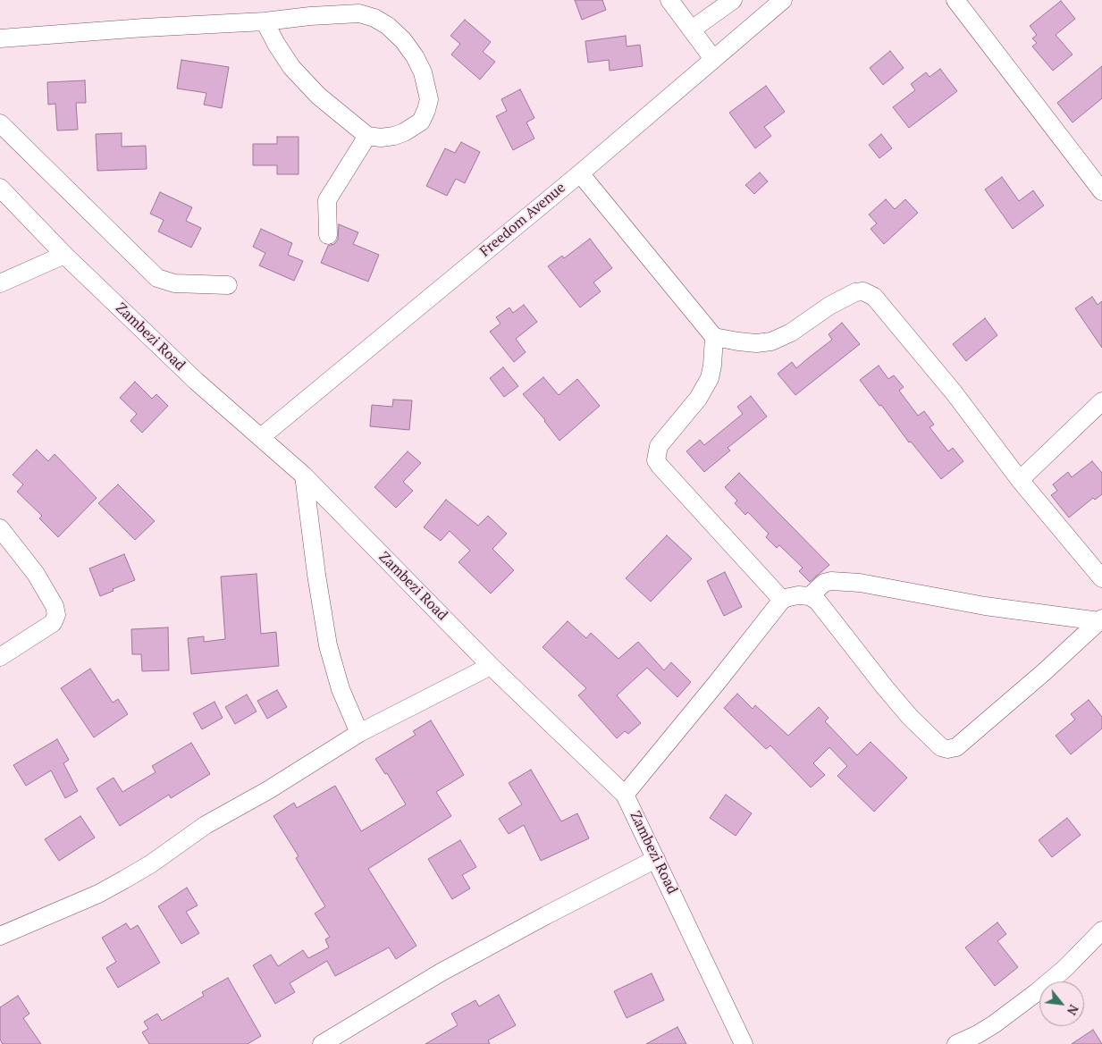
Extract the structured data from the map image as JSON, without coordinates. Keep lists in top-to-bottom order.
{
  "streets": {
    "street": ["Freedom Avenue", "Zambezi Road"]
  },
  "crossings": [
    ["Freedom Avenue", "Zambezi Road"]
  ],
  "north": "bottom right"
}
